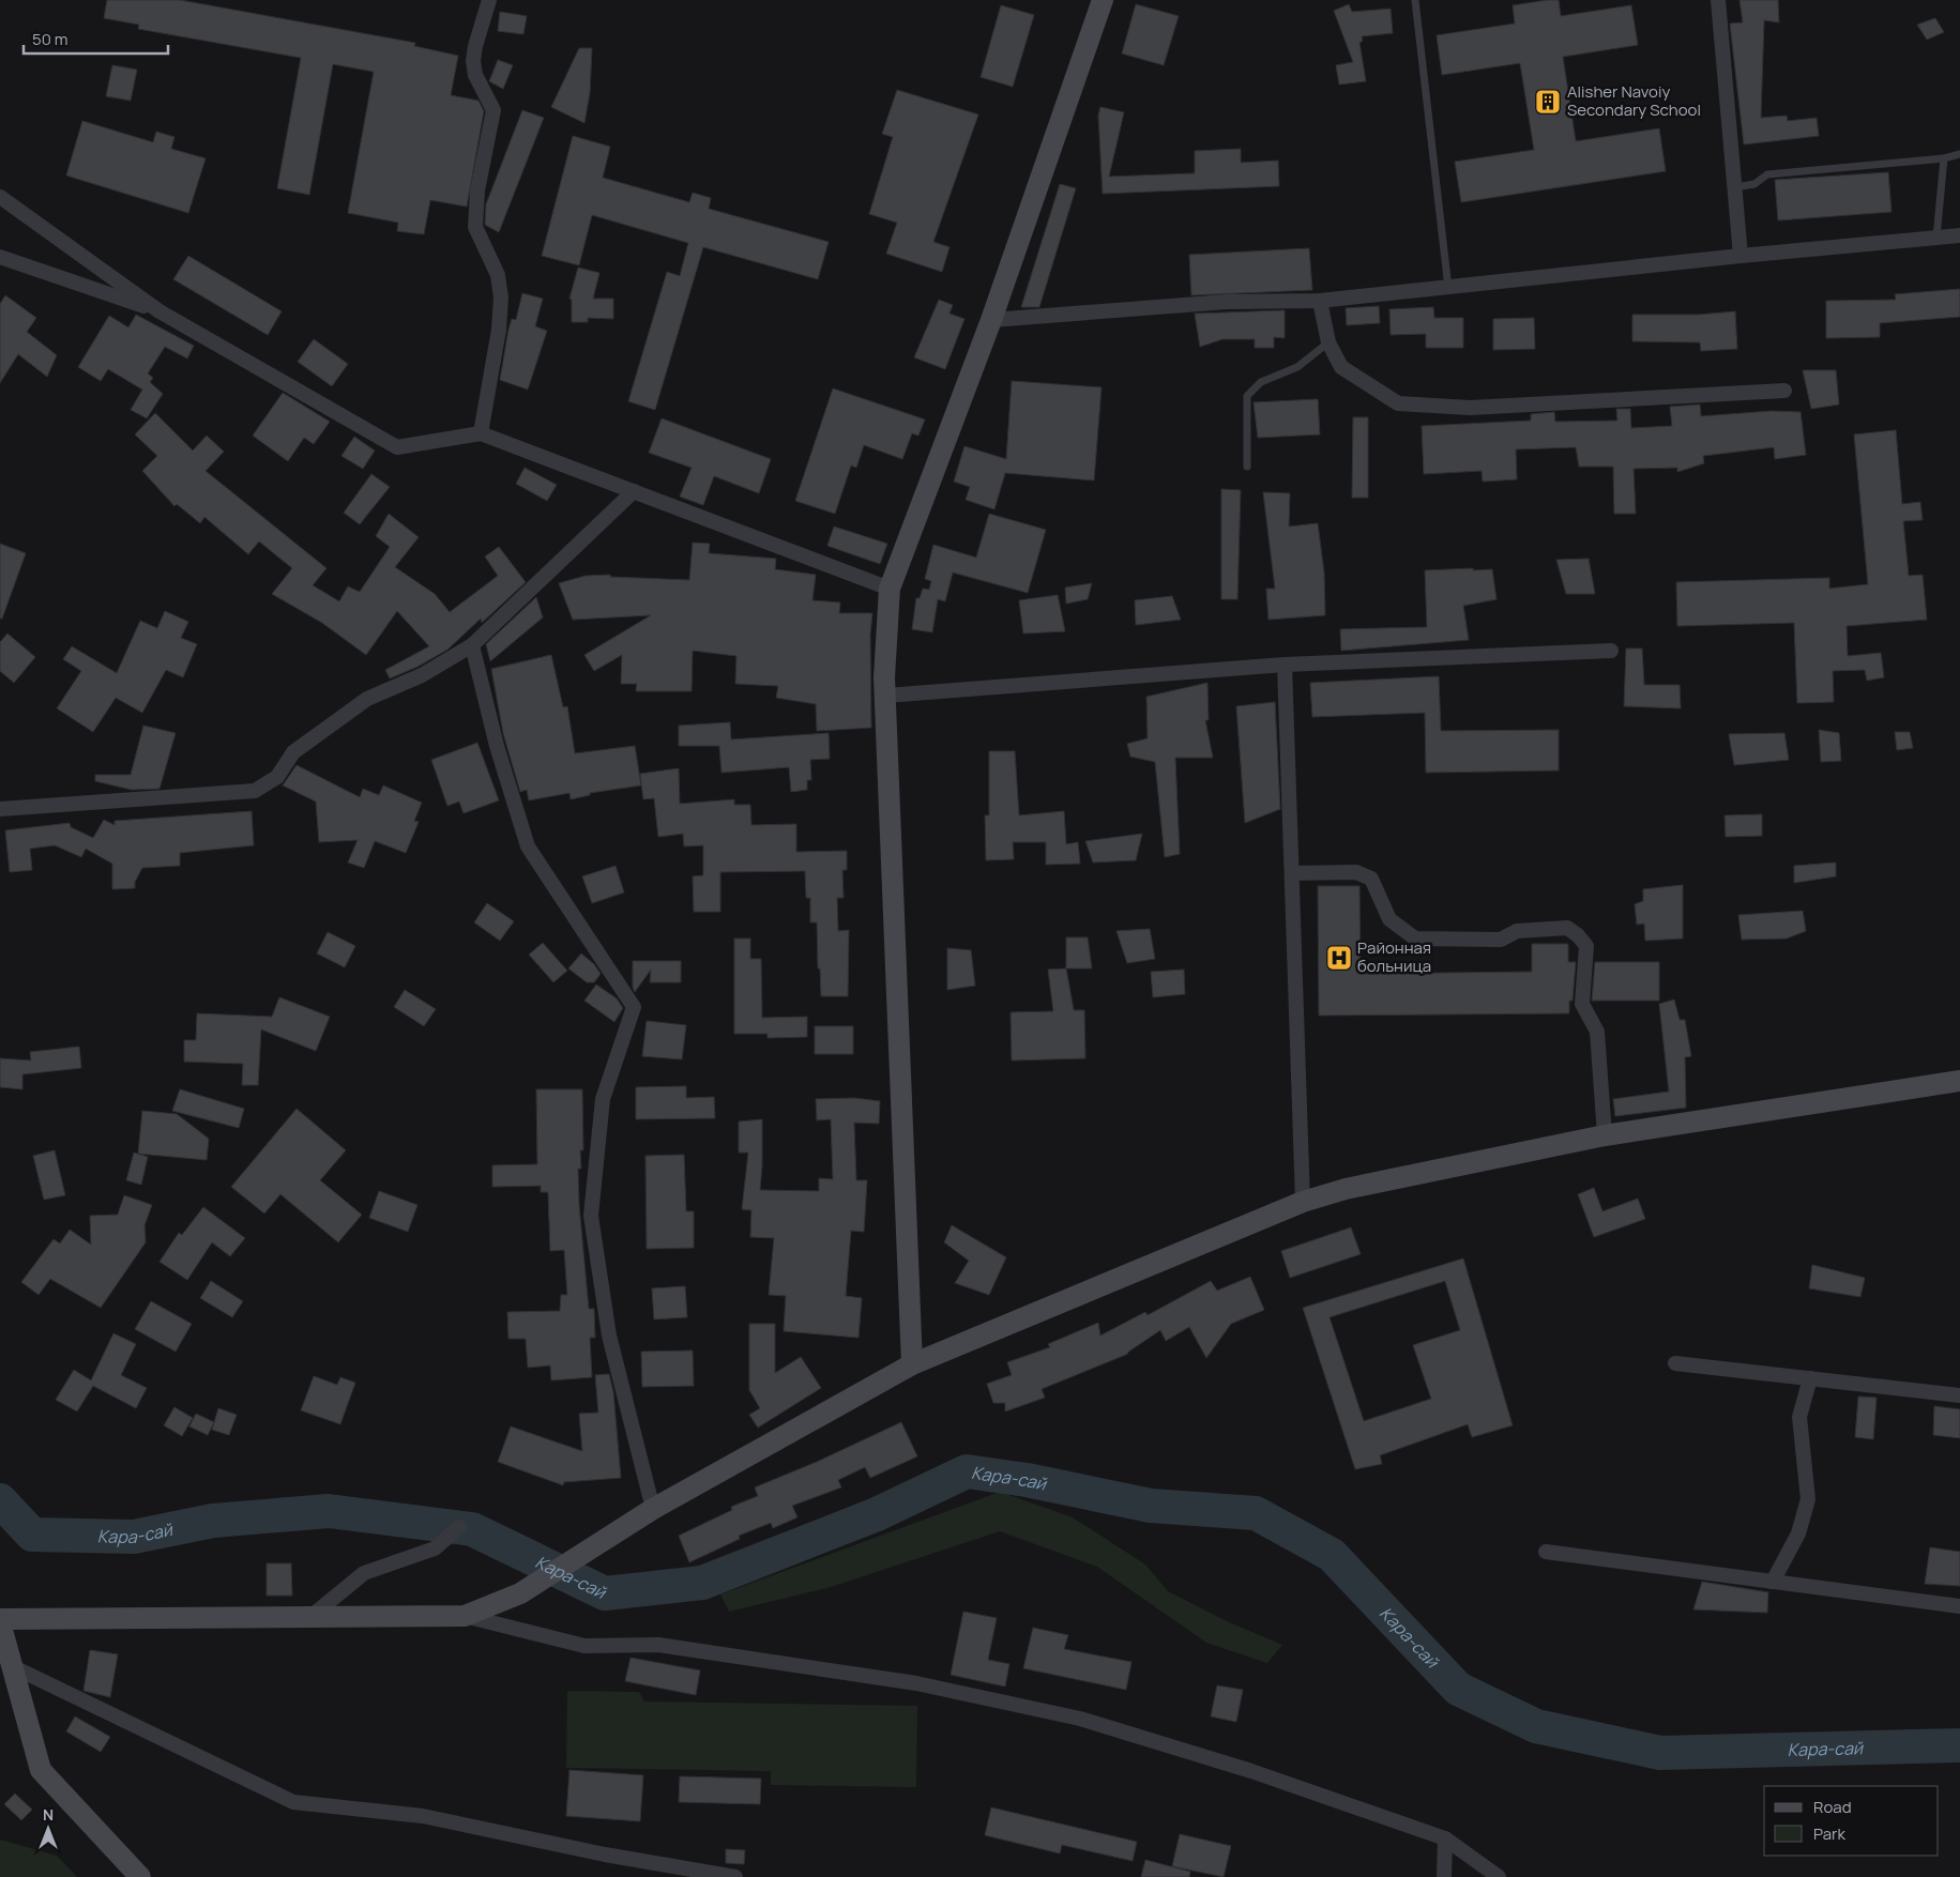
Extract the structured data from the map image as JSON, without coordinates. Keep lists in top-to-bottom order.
{
  "water": ["Кара-сай"],
  "places": {
    "building": ["Alisher Navoiy Secondary School"],
    "hospital": ["Районная больница"]
  },
  "legend": ["Road", "Park"],
  "scale_bar": "50 m",
  "north": "top"
}
